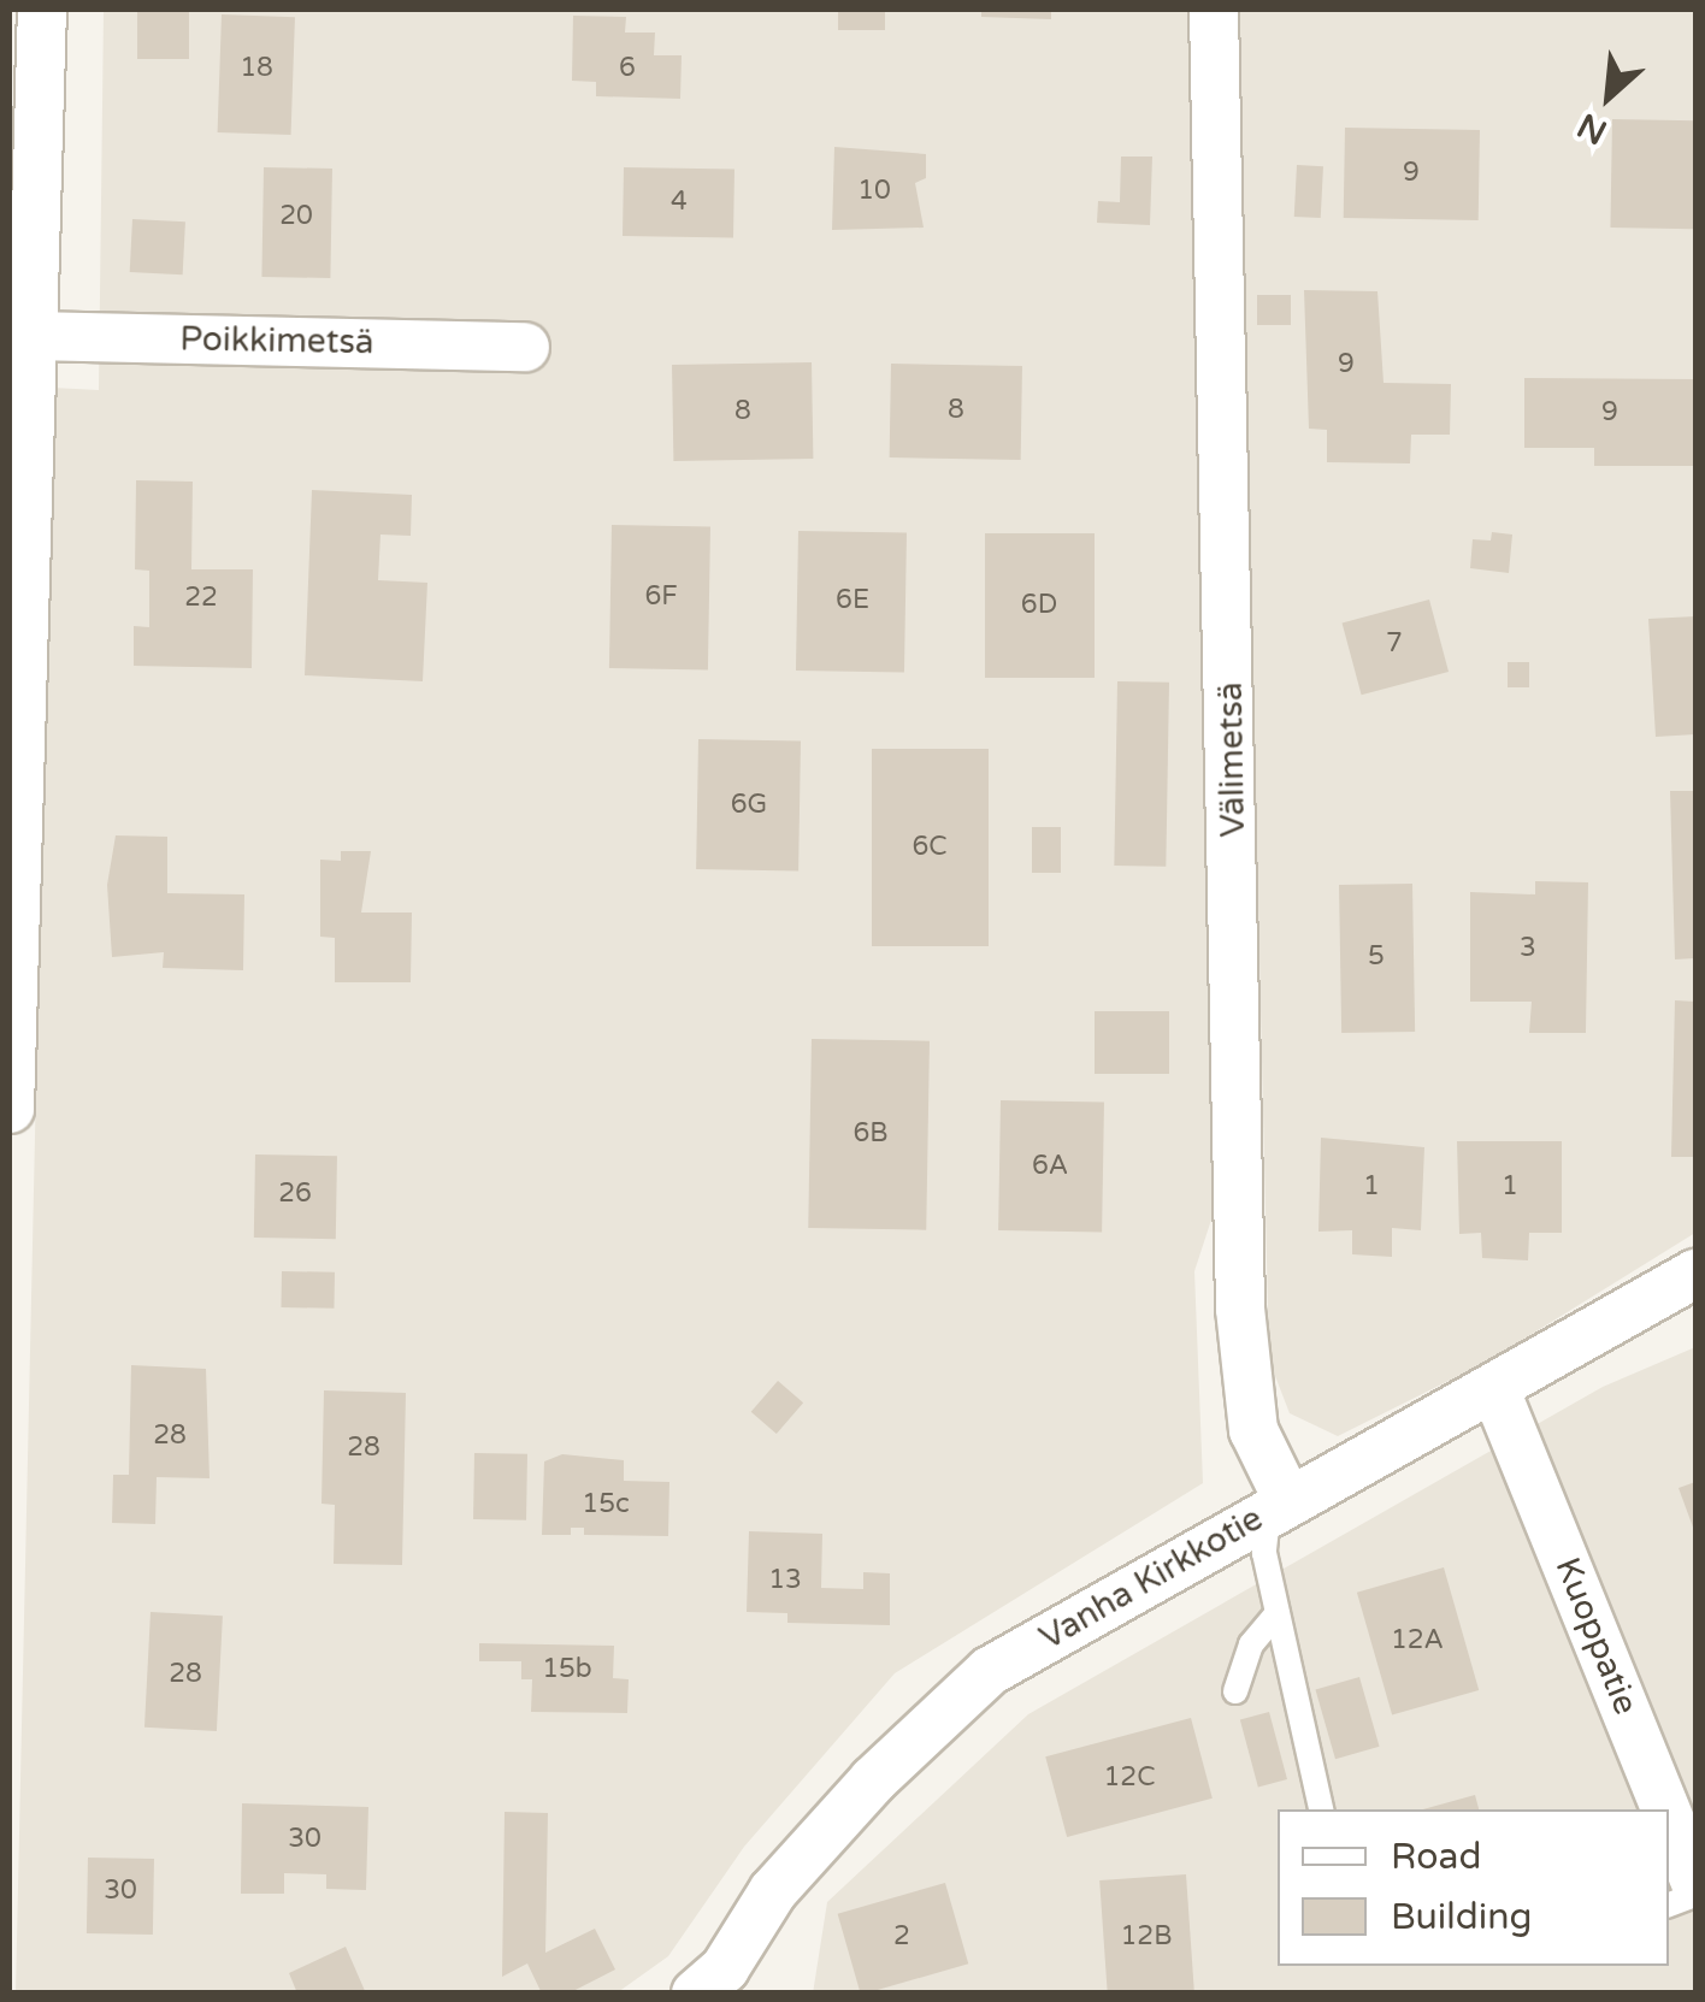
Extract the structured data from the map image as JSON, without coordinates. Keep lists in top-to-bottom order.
{
  "streets": {
    "street": [
      "Poikkimetsä",
      "Välimetsä",
      "Vanha Kirkkotie",
      "Kuoppatie"
    ]
  },
  "crossings": [
    ["Välimetsä", "Vanha Kirkkotie"],
    ["Vanha Kirkkotie", "Kuoppatie"]
  ],
  "house_numbers": [
    "18",
    "6",
    "9",
    "10",
    "4",
    "20",
    "9",
    "8",
    "8",
    "9",
    "6F",
    "22",
    "6E",
    "6D",
    "7",
    "6G",
    "6C",
    "3",
    "5",
    "6B",
    "6A",
    "1",
    "1",
    "26",
    "28",
    "28",
    "15c",
    "13",
    "12A",
    "15b",
    "28",
    "12C",
    "30",
    "30",
    "2",
    "12B"
  ],
  "legend": ["Road", "Building"],
  "north": "bottom left"
}
